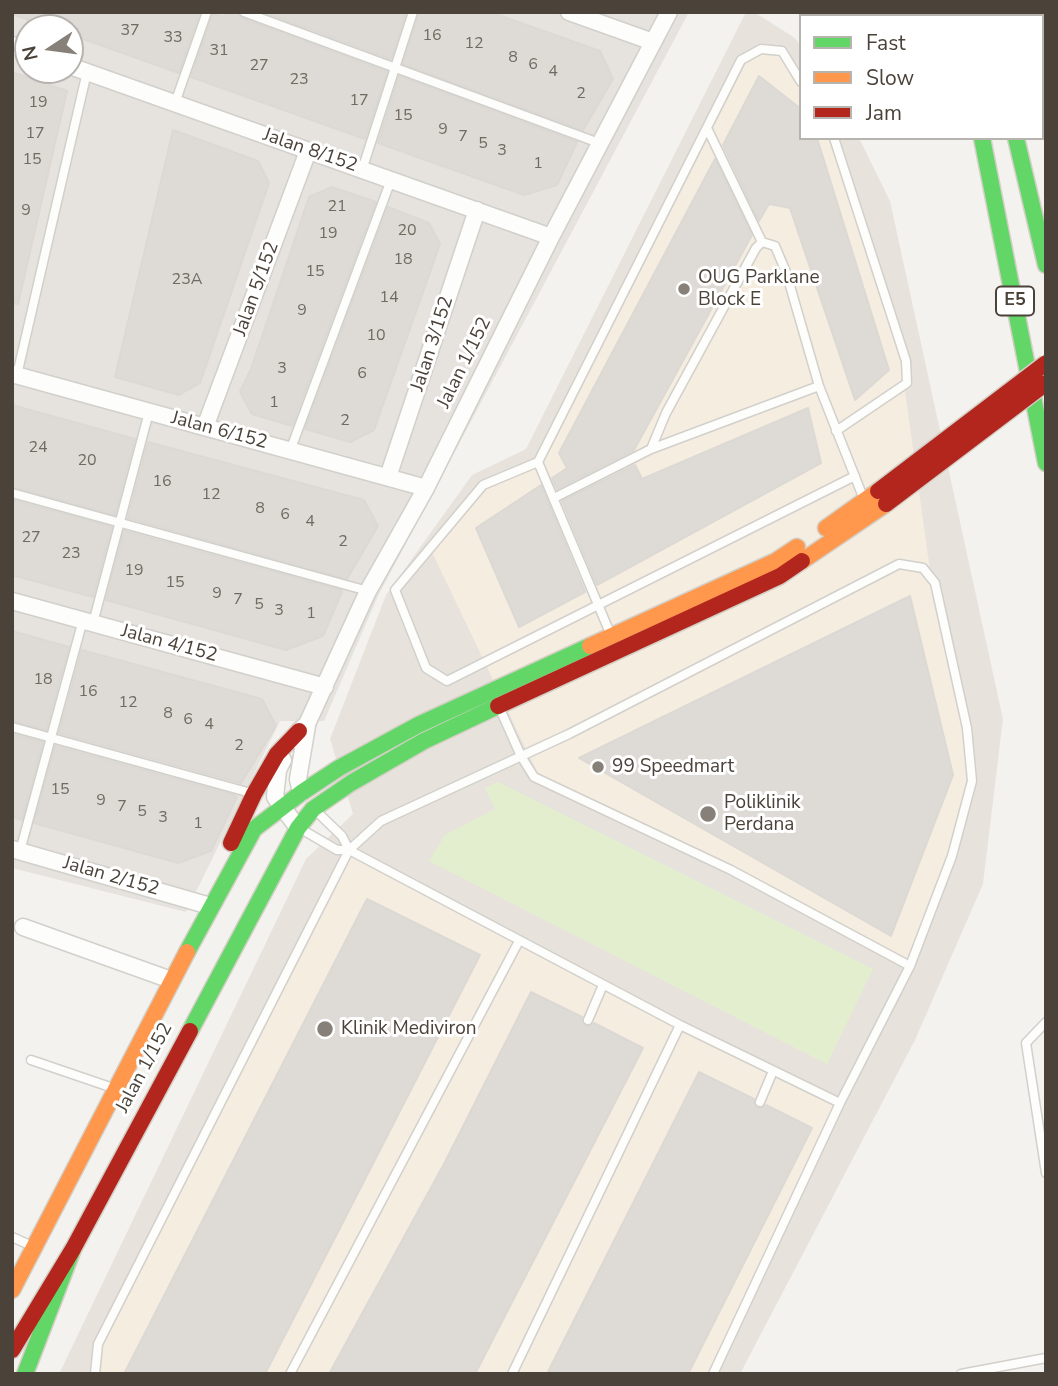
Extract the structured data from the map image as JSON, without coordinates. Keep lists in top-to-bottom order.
{
  "streets": {
    "main road": ["E5", "Jalan 1/152"],
    "street": [
      "Jalan 8/152",
      "Jalan 5/152",
      "Jalan 3/152",
      "Jalan 6/152",
      "Jalan 4/152",
      "Jalan 2/152"
    ]
  },
  "crossings": [
    ["Jalan 8/152", "Jalan 5/152"],
    ["Jalan 8/152", "Jalan 3/152"],
    ["Jalan 8/152", "Jalan 1/152"],
    ["Jalan 5/152", "Jalan 6/152"],
    ["Jalan 3/152", "Jalan 6/152"],
    ["Jalan 1/152", "Jalan 6/152"],
    ["Jalan 1/152", "Jalan 4/152"],
    ["Jalan 1/152", "Jalan 2/152"]
  ],
  "places": [
    "OUG Parklane Block E",
    "99 Speedmart",
    "Poliklinik Perdana",
    "Klinik Mediviron"
  ],
  "house_numbers": [
    "37",
    "16",
    "33",
    "12",
    "31",
    "8",
    "6",
    "27",
    "4",
    "23",
    "2",
    "17",
    "19",
    "15",
    "9",
    "17",
    "7",
    "5",
    "3",
    "15",
    "1",
    "21",
    "9",
    "20",
    "19",
    "18",
    "15",
    "23A",
    "14",
    "9",
    "10",
    "3",
    "6",
    "1",
    "2",
    "24",
    "20",
    "16",
    "12",
    "8",
    "6",
    "4",
    "27",
    "2",
    "23",
    "19",
    "15",
    "9",
    "7",
    "5",
    "3",
    "1",
    "18",
    "16",
    "12",
    "8",
    "6",
    "4",
    "2",
    "15",
    "9",
    "7",
    "5",
    "3",
    "1"
  ],
  "legend": ["Fast", "Slow", "Jam"],
  "north": "left"
}
